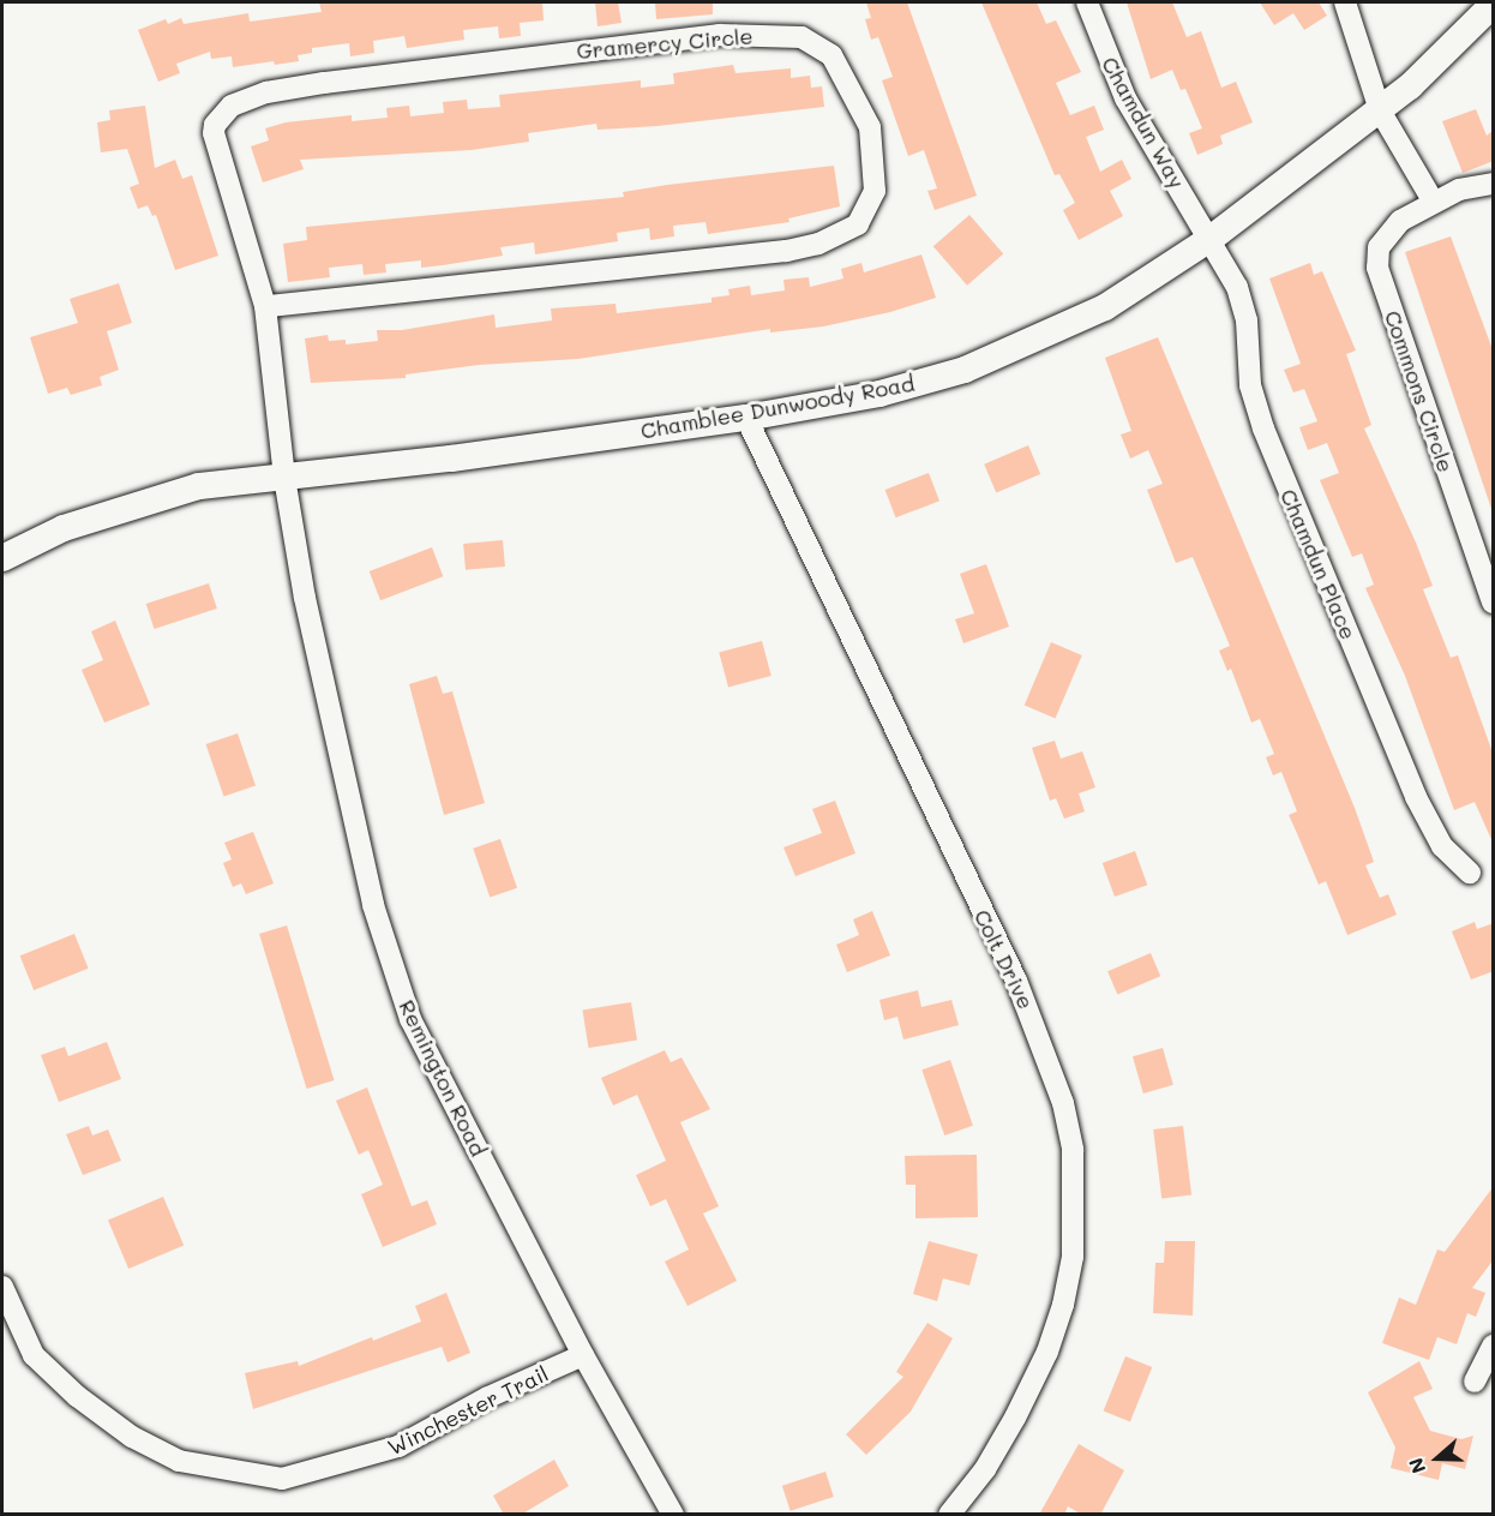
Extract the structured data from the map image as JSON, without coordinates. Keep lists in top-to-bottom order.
{
  "streets": {
    "street": [
      "Gramercy Circle",
      "Chamdun Way",
      "Commons Circle",
      "Chamblee Dunwoody Road",
      "Chamdun Place",
      "Colt Drive",
      "Remington Road",
      "Winchester Trail"
    ]
  },
  "crossings": [
    ["Gramercy Circle", "Chamblee Dunwoody Road"],
    ["Gramercy Circle", "Remington Road"],
    ["Chamdun Way", "Chamblee Dunwoody Road"],
    ["Chamdun Way", "Chamdun Place"],
    ["Chamblee Dunwoody Road", "Chamdun Place"],
    ["Chamblee Dunwoody Road", "Colt Drive"],
    ["Chamblee Dunwoody Road", "Remington Road"],
    ["Remington Road", "Winchester Trail"]
  ],
  "north": "left"
}
